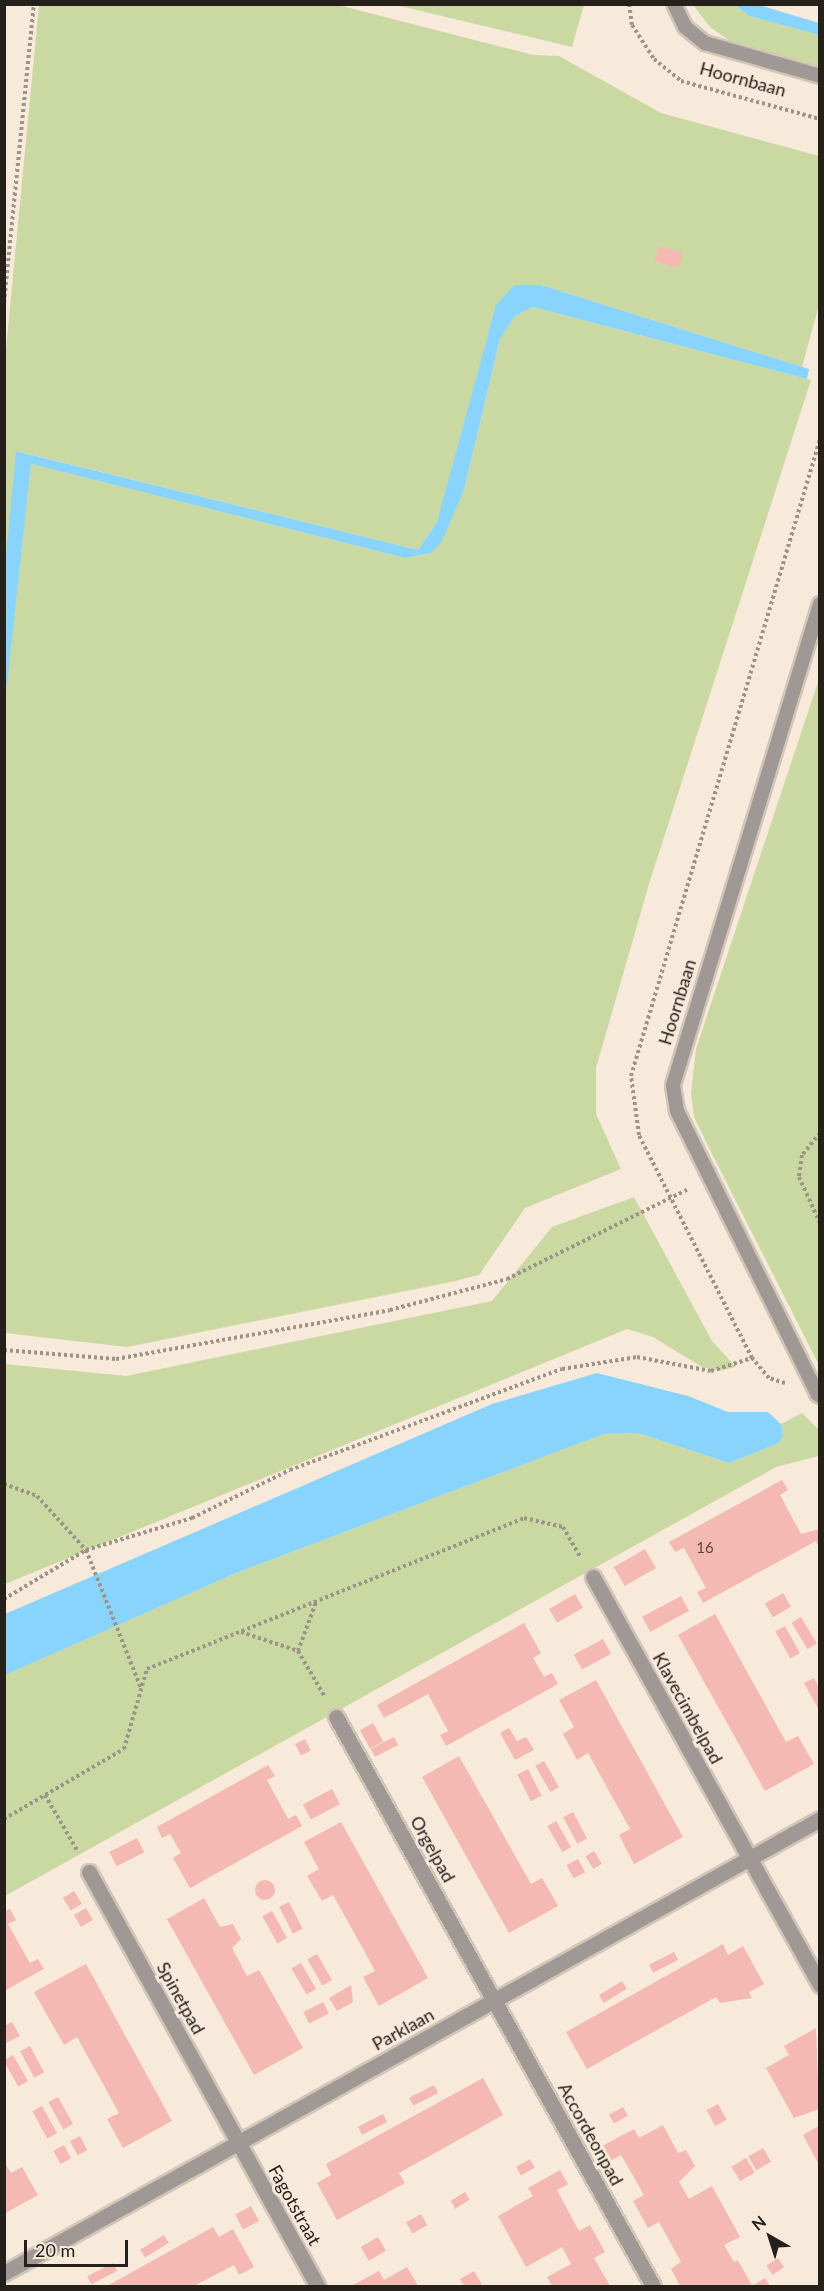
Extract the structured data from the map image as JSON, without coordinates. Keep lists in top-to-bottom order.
{
  "streets": {
    "street": [
      "Klavecimbelpad",
      "Orgelpad",
      "Spinetpad",
      "Parklaan",
      "Accordeonpad",
      "Fagotstraat"
    ],
    "lane": ["Hoornbaan"]
  },
  "crossings": [
    ["Klavecimbelpad", "Parklaan"],
    ["Orgelpad", "Parklaan"],
    ["Orgelpad", "Accordeonpad"],
    ["Spinetpad", "Parklaan"],
    ["Spinetpad", "Fagotstraat"],
    ["Parklaan", "Accordeonpad"],
    ["Parklaan", "Fagotstraat"]
  ],
  "house_numbers": ["16"],
  "scale_bar": "20 m",
  "north": "top left"
}
